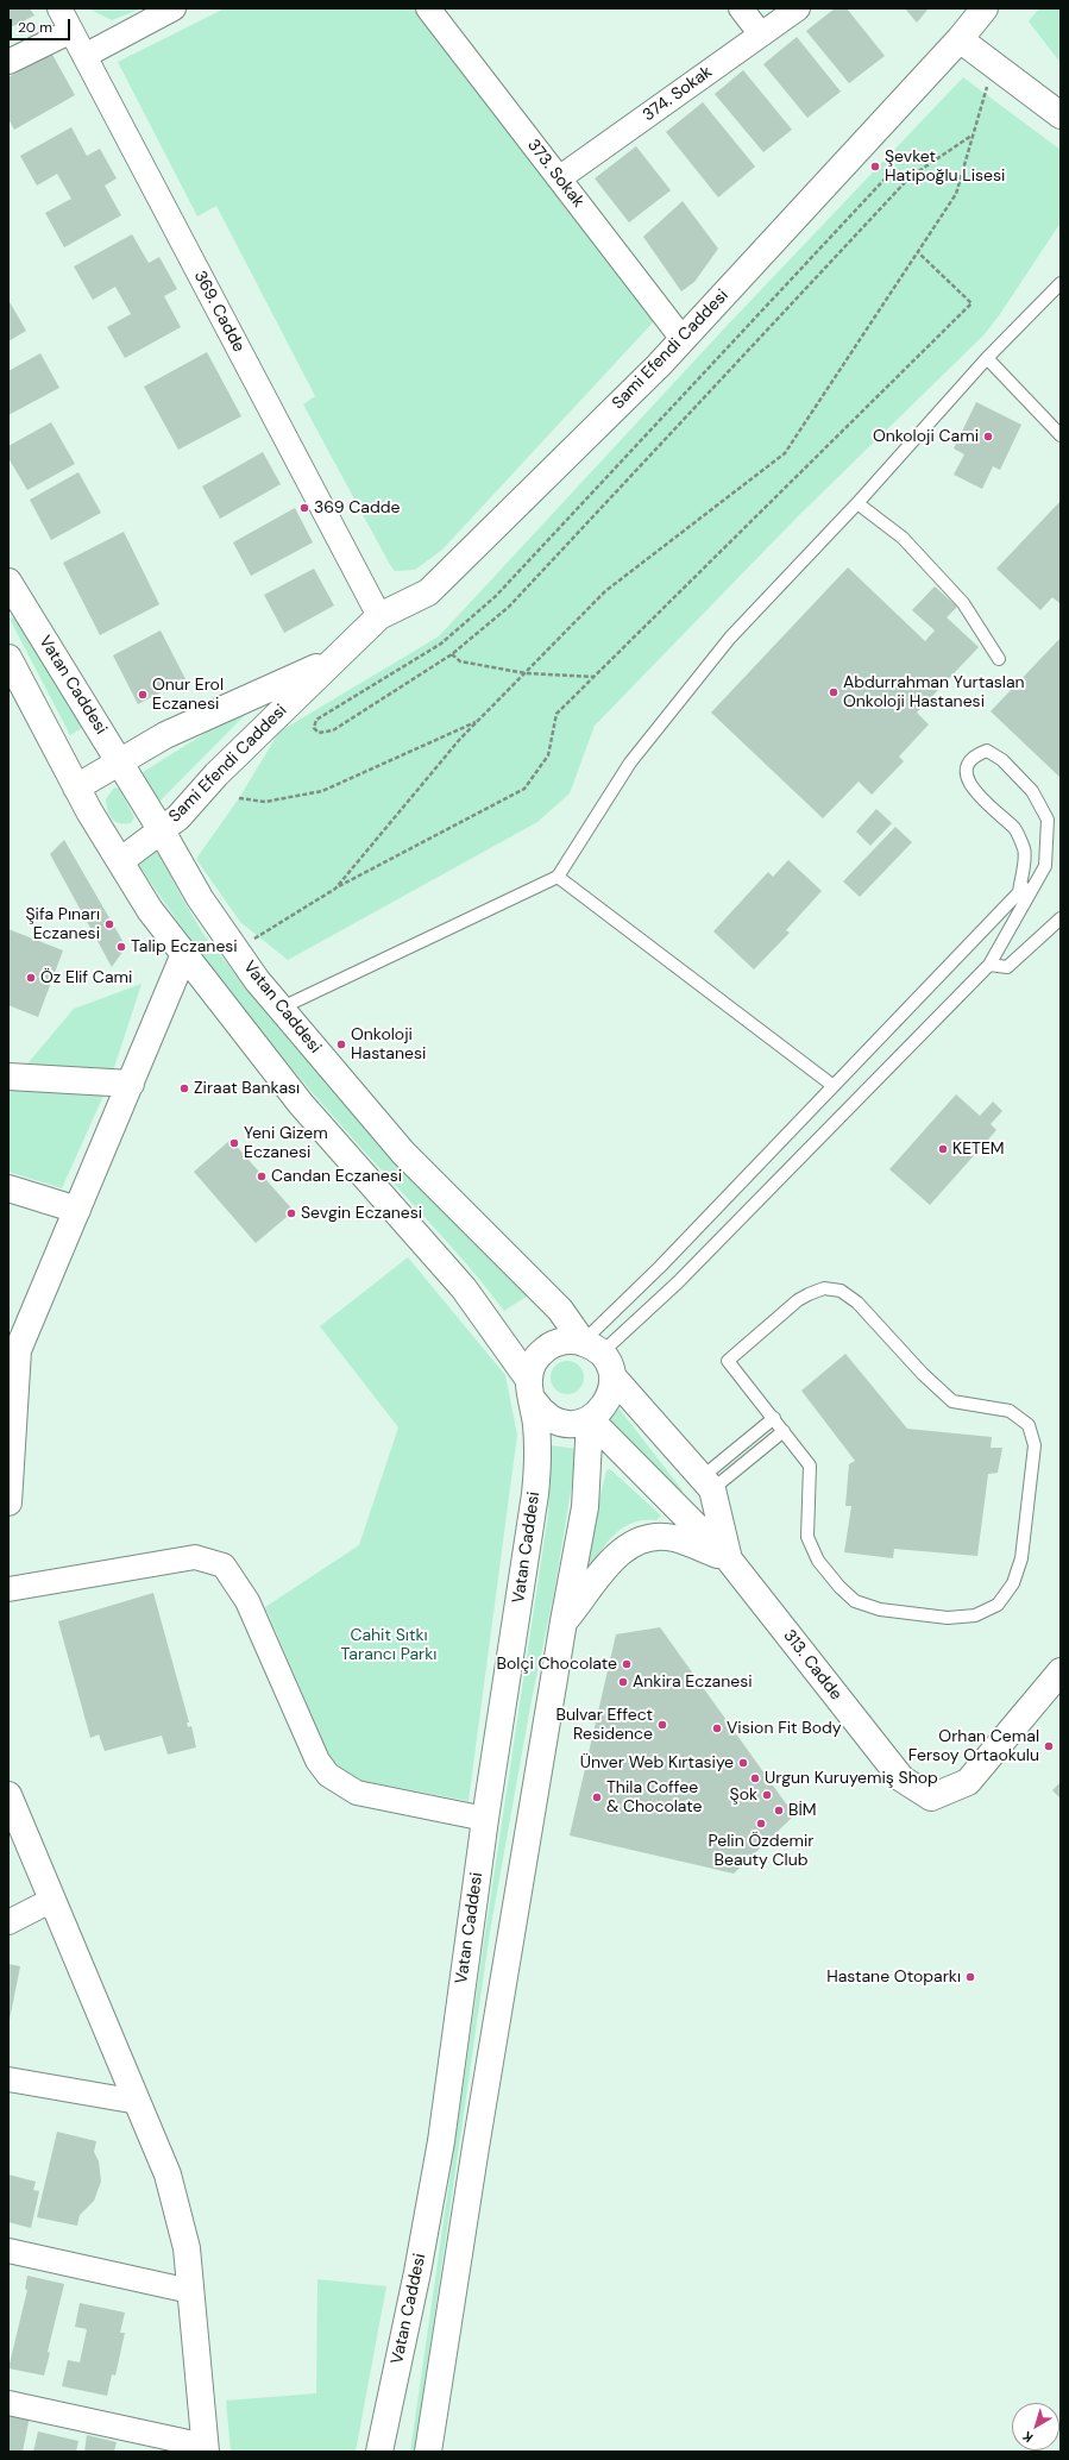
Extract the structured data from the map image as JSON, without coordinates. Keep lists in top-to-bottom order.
{
  "streets": {
    "main road": ["Sami Efendi Caddesi", "Vatan Caddesi", "313. Cadde"],
    "street": ["374. Sokak", "373. Sokak", "369. Cadde"]
  },
  "crossings": [
    ["374. Sokak", "373. Sokak"],
    ["373. Sokak", "Sami Efendi Caddesi"],
    ["369. Cadde", "Sami Efendi Caddesi"],
    ["Sami Efendi Caddesi", "Vatan Caddesi"],
    ["Vatan Caddesi", "313. Cadde"]
  ],
  "parks": ["Cahit Sıtkı Tarancı Parkı"],
  "places": [
    "Şevket Hatipoğlu Lisesi",
    "Onkoloji Cami",
    "369 Cadde",
    "Abdurrahman Yurtaslan Onkoloji Hastanesi",
    "Onur Erol Eczanesi",
    "Şifa Pınarı Eczanesi",
    "Talip Eczanesi",
    "Öz Elif Cami",
    "Onkoloji Hastanesi",
    "Ziraat Bankası",
    "Yeni Gizem Eczanesi",
    "KETEM",
    "Candan Eczanesi",
    "Sevgin Eczanesi",
    "Bolçi Chocolate",
    "Ankira Eczanesi",
    "Bulvar Effect Residence",
    "Vision Fit Body",
    "Orhan Cemal Fersoy Ortaokulu",
    "Ünver Web Kırtasiye",
    "Urgun Kuruyemiş Shop",
    "Şok",
    "Thila Coffee & Chocolate",
    "BİM",
    "Pelin Özdemir Beauty Club",
    "Hastane Otoparkı"
  ],
  "scale_bar": "20 m",
  "north": "bottom left"
}
